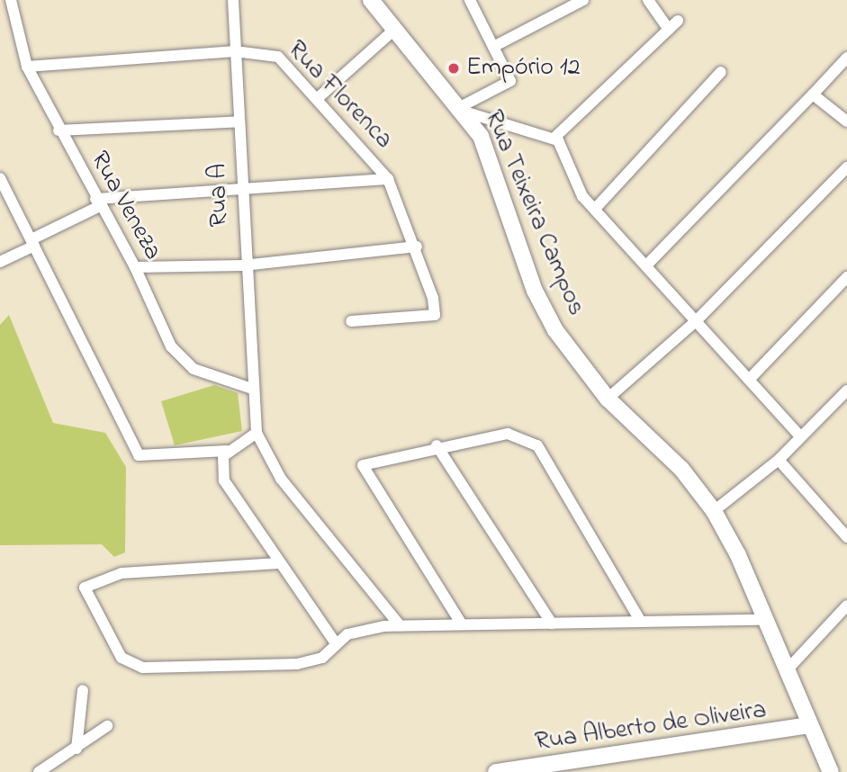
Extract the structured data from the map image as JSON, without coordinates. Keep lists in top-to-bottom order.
{
  "streets": {
    "street": [
      "Rua Florenca",
      "Rua A",
      "Rua Veneza",
      "Rua Teixeira Campos",
      "Rua Alberto de Oliveira"
    ]
  },
  "crossings": [
    ["Rua Florenca", "Rua A"],
    ["Rua Florenca", "Rua Veneza"],
    ["Rua A", "Rua Veneza"],
    ["Rua Teixeira Campos", "Rua Alberto de Oliveira"]
  ],
  "places": ["Empório 12"]
}
